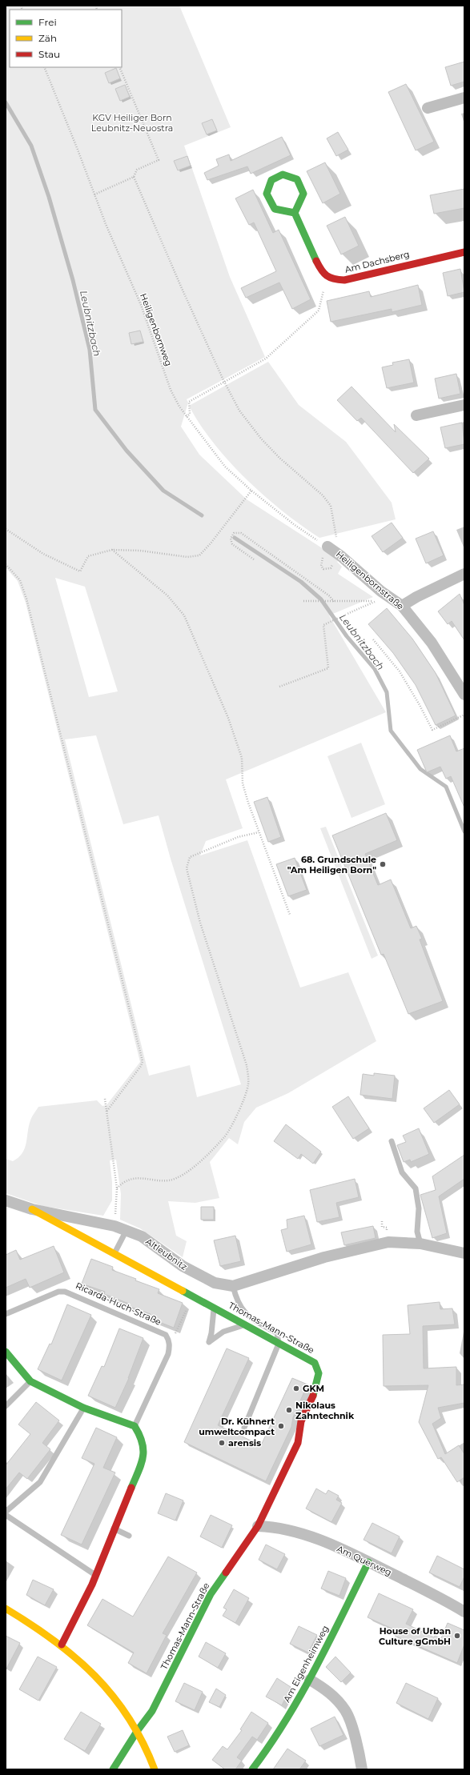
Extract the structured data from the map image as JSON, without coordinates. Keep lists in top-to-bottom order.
{
  "streets": {
    "street": [
      "Am Dachsberg",
      "Heiligenbornstraße",
      "Altleubnitz",
      "Thomas-Mann-Straße",
      "Am Querweg",
      "Am Eigenheimweg"
    ],
    "lane": ["Ricarda-Huch-Straße"],
    "path": ["Heiligenbornweg"]
  },
  "crossings": [
    ["Heiligenbornweg", "Heiligenbornstraße"],
    ["Altleubnitz", "Thomas-Mann-Straße"],
    ["Thomas-Mann-Straße", "Am Querweg"],
    ["Am Querweg", "Am Eigenheimweg"]
  ],
  "water": ["Leubnitzbach"],
  "parks": ["KGV Heiliger Born Leubnitz-Neuostra"],
  "places": [
    "68. Grundschule \"Am Heiligen Born\"",
    "GKM",
    "Nikolaus Zahntechnik",
    "Dr. Kühnert umweltcompact",
    "arensis",
    "House of Urban Culture gGmbH"
  ],
  "legend": ["Frei", "Zäh", "Stau"]
}
